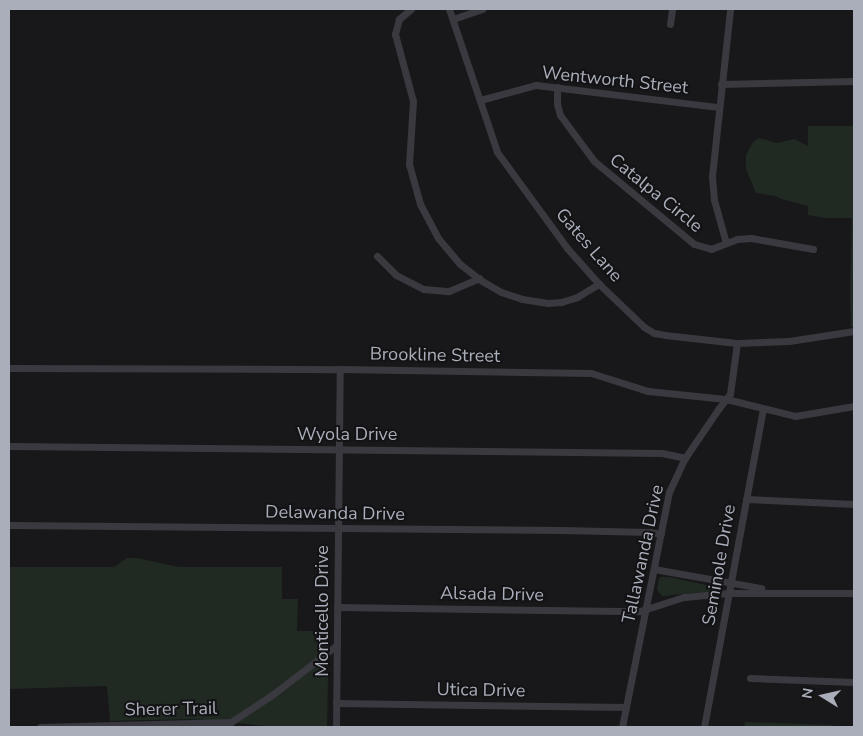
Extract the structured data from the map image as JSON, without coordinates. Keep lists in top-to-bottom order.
{
  "streets": {
    "street": [
      "Wentworth Street",
      "Catalpa Circle",
      "Gates Lane",
      "Brookline Street",
      "Wyola Drive",
      "Delawanda Drive",
      "Tallawanda Drive",
      "Seminole Drive",
      "Alsada Drive",
      "Monticello Drive",
      "Utica Drive",
      "Sherer Trail"
    ]
  },
  "crossings": [
    ["Wentworth Street", "Catalpa Circle"],
    ["Wentworth Street", "Gates Lane"],
    ["Gates Lane", "Tallawanda Drive"],
    ["Brookline Street", "Tallawanda Drive"],
    ["Brookline Street", "Seminole Drive"],
    ["Brookline Street", "Monticello Drive"],
    ["Wyola Drive", "Tallawanda Drive"],
    ["Wyola Drive", "Monticello Drive"],
    ["Delawanda Drive", "Tallawanda Drive"],
    ["Delawanda Drive", "Monticello Drive"],
    ["Tallawanda Drive", "Alsada Drive"],
    ["Tallawanda Drive", "Utica Drive"],
    ["Seminole Drive", "Alsada Drive"],
    ["Alsada Drive", "Monticello Drive"],
    ["Monticello Drive", "Utica Drive"],
    ["Monticello Drive", "Sherer Trail"]
  ],
  "north": "left"
}
